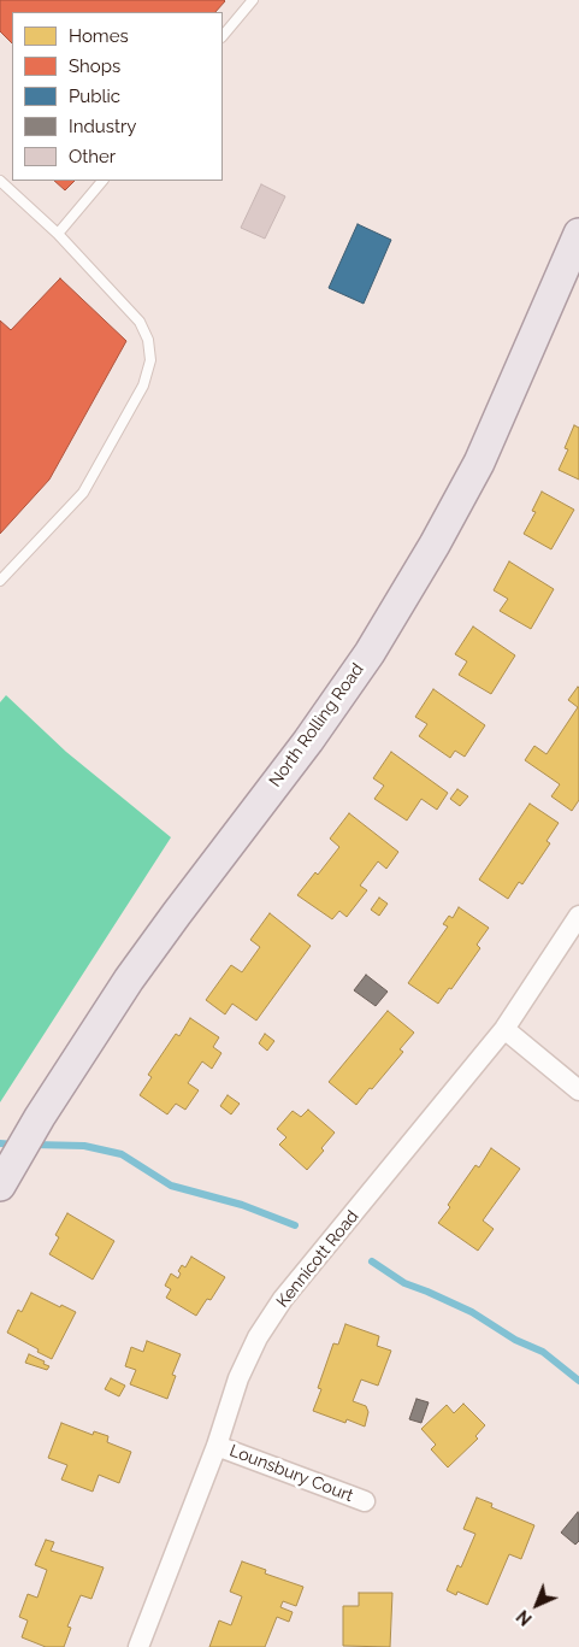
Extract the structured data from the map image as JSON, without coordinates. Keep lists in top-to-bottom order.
{
  "streets": {
    "main road": ["North Rolling Road"],
    "street": ["Kennicott Road", "Lounsbury Court"]
  },
  "crossings": [
    ["Kennicott Road", "Lounsbury Court"]
  ],
  "legend": [
    "Homes",
    "Shops",
    "Public",
    "Industry",
    "Other"
  ],
  "north": "bottom left"
}
